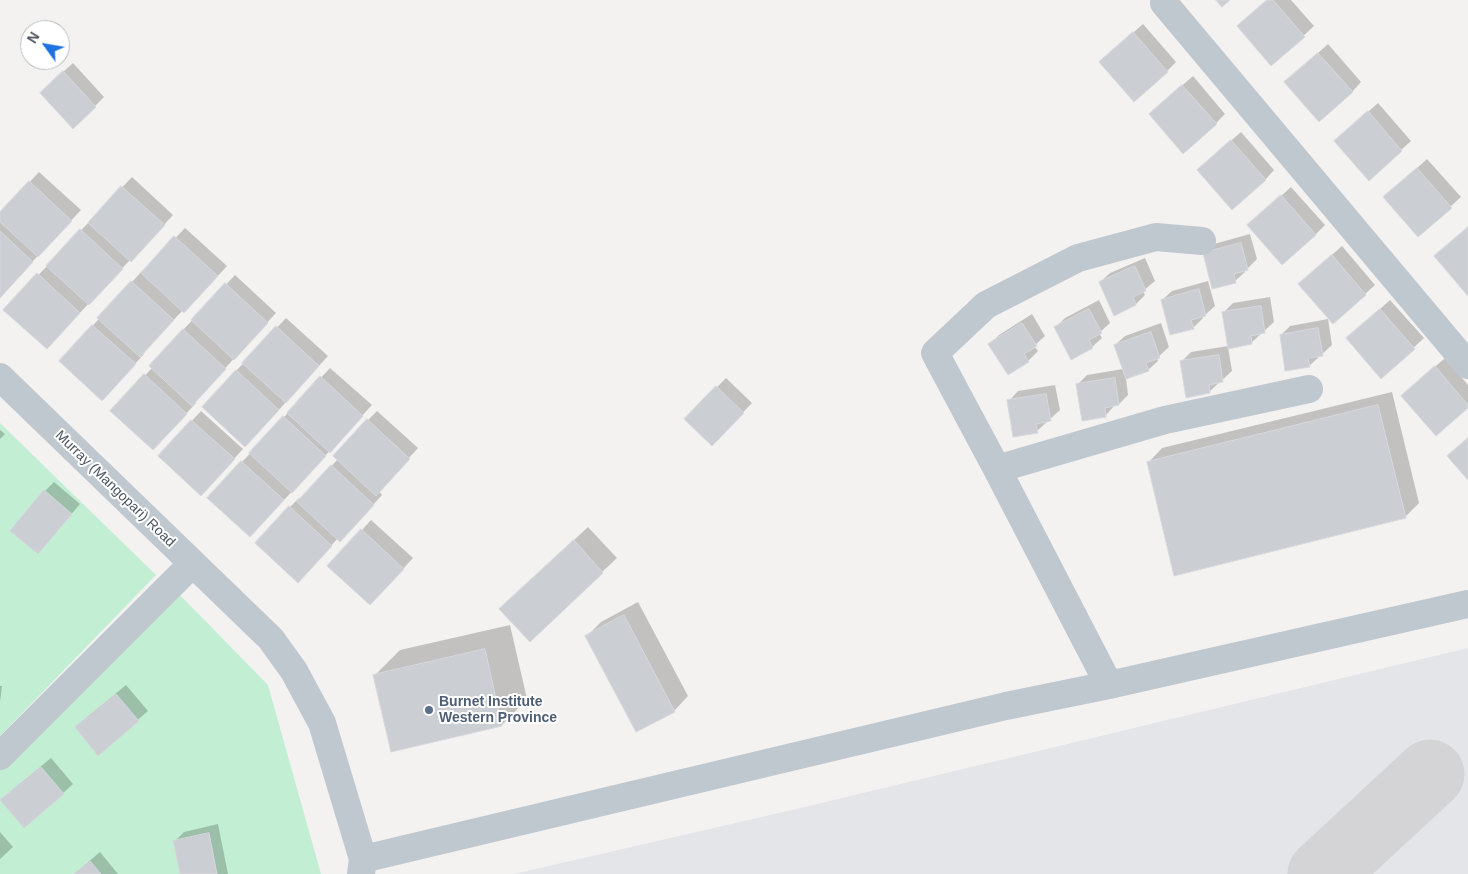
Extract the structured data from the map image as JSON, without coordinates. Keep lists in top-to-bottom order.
{
  "streets": {
    "street": ["Murray (Mangopari) Road"]
  },
  "places": ["Burnet Institute Western Province"],
  "north": "top left"
}
